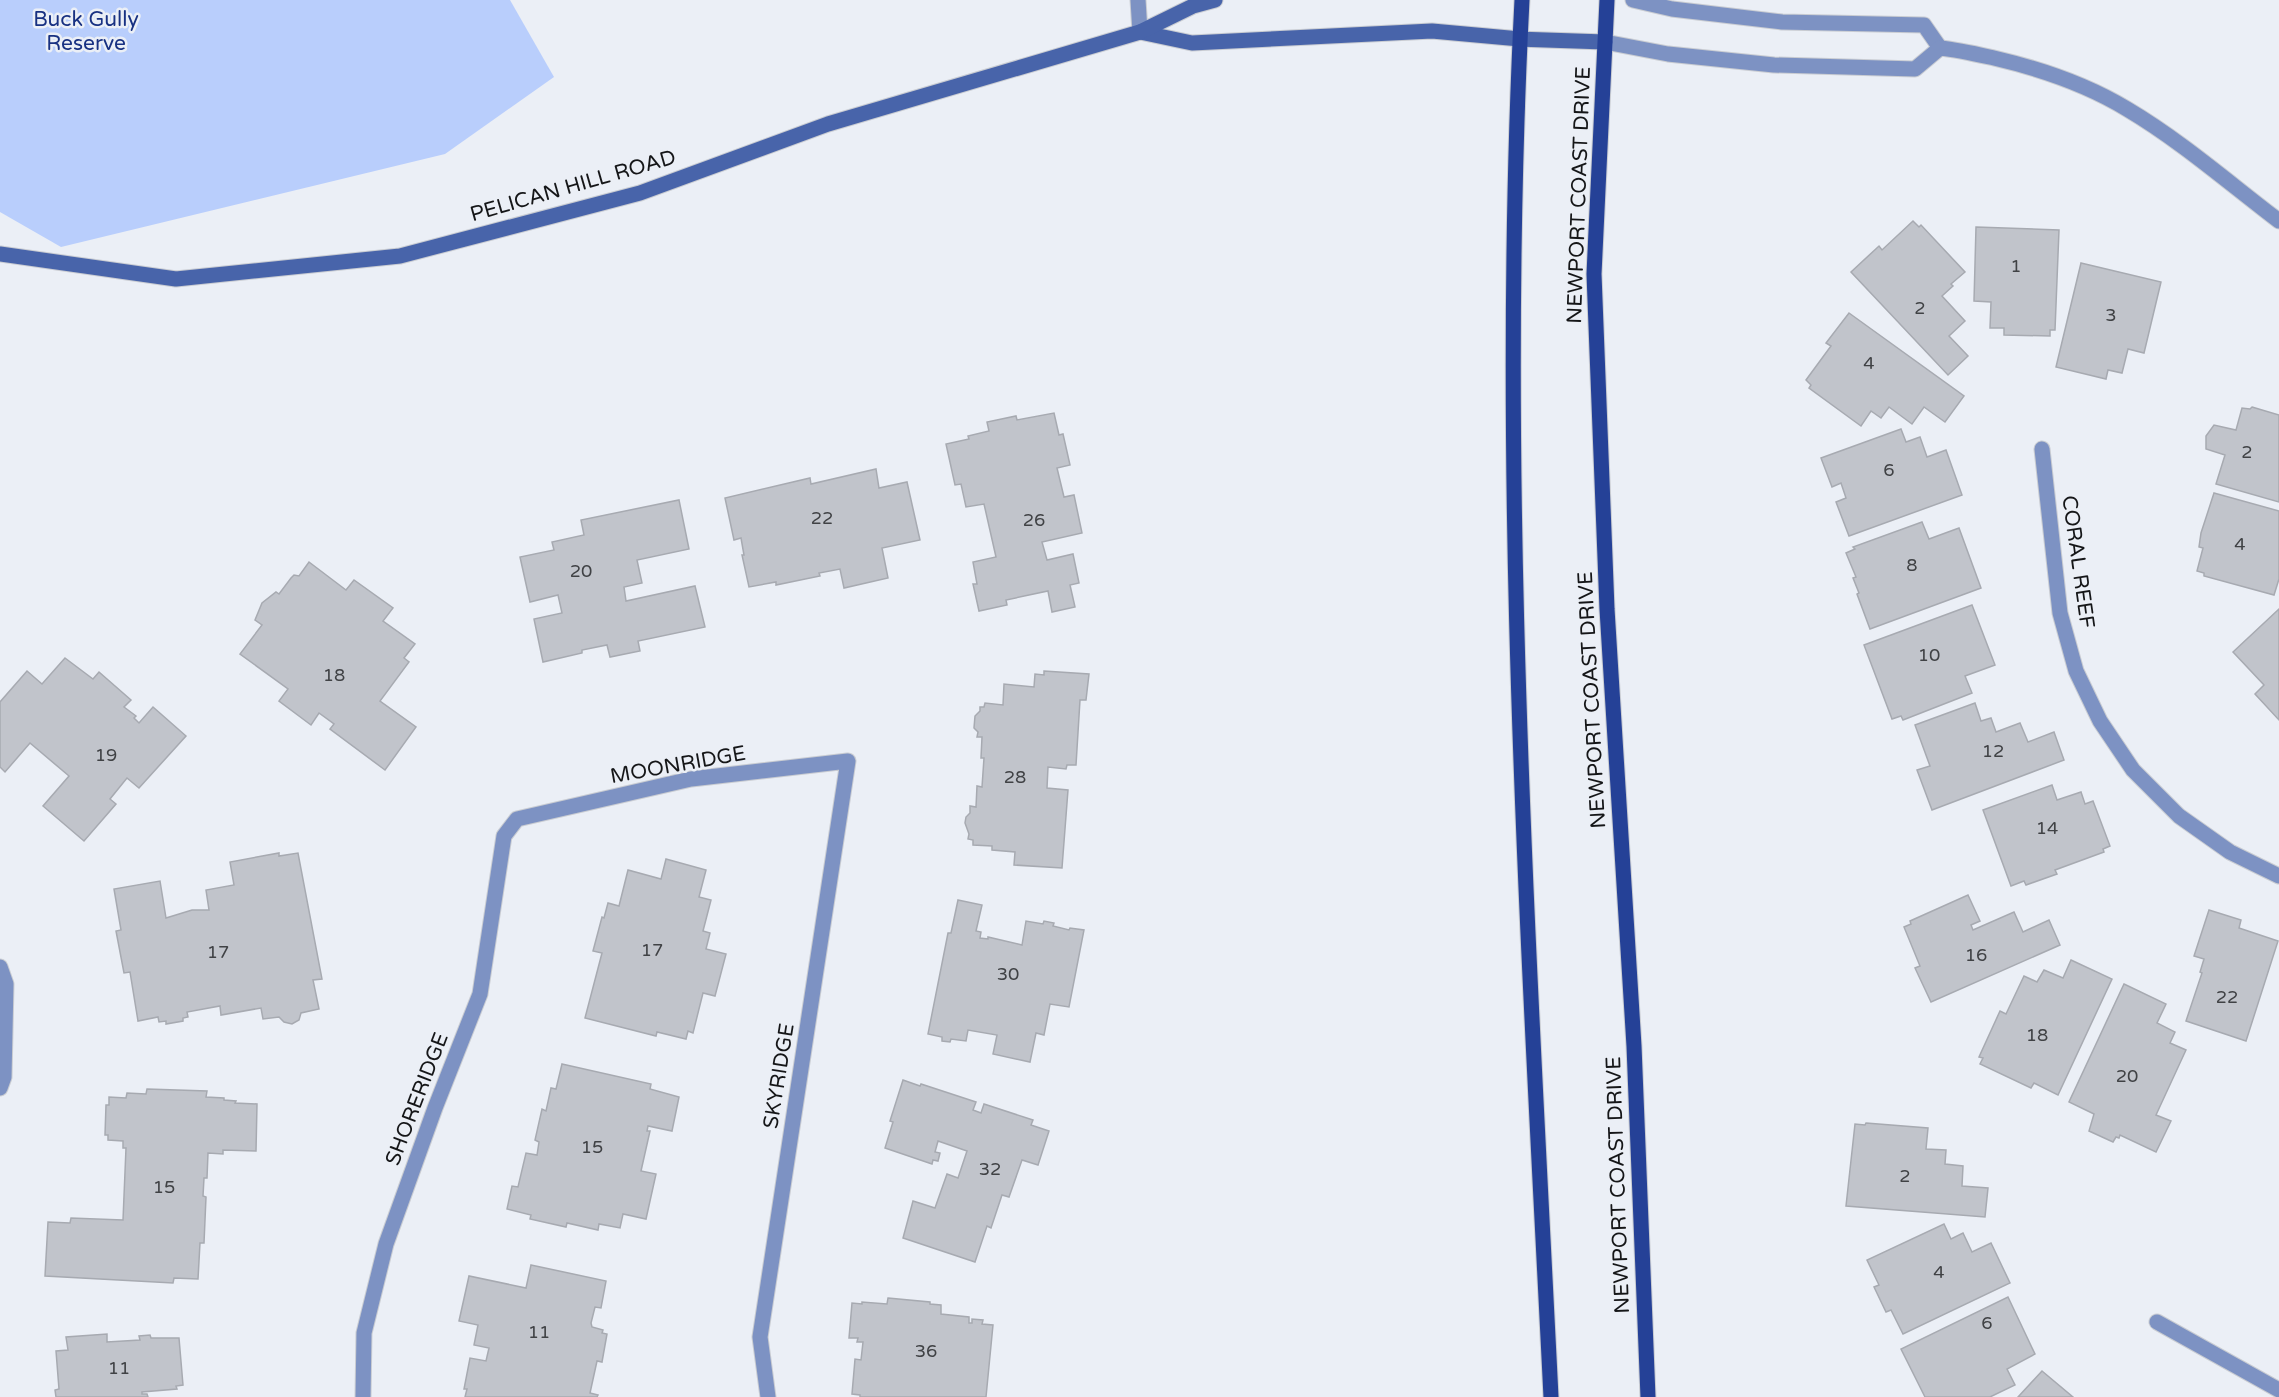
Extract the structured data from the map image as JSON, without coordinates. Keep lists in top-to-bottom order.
{
  "streets": {
    "main road": ["NEWPORT COAST DRIVE"],
    "street": [
      "PELICAN HILL ROAD",
      "CORAL REEF",
      "MOONRIDGE",
      "SKYRIDGE",
      "SHORERIDGE"
    ]
  },
  "crossings": [
    ["PELICAN HILL ROAD", "NEWPORT COAST DRIVE"],
    ["MOONRIDGE", "SKYRIDGE"],
    ["MOONRIDGE", "SHORERIDGE"]
  ],
  "parks": ["Buck Gully Reserve"],
  "house_numbers": [
    "1",
    "2",
    "3",
    "4",
    "2",
    "6",
    "22",
    "26",
    "4",
    "8",
    "20",
    "10",
    "18",
    "12",
    "19",
    "28",
    "14",
    "17",
    "17",
    "16",
    "30",
    "22",
    "18",
    "20",
    "15",
    "32",
    "2",
    "15",
    "4",
    "6",
    "11",
    "36",
    "11"
  ]
}
